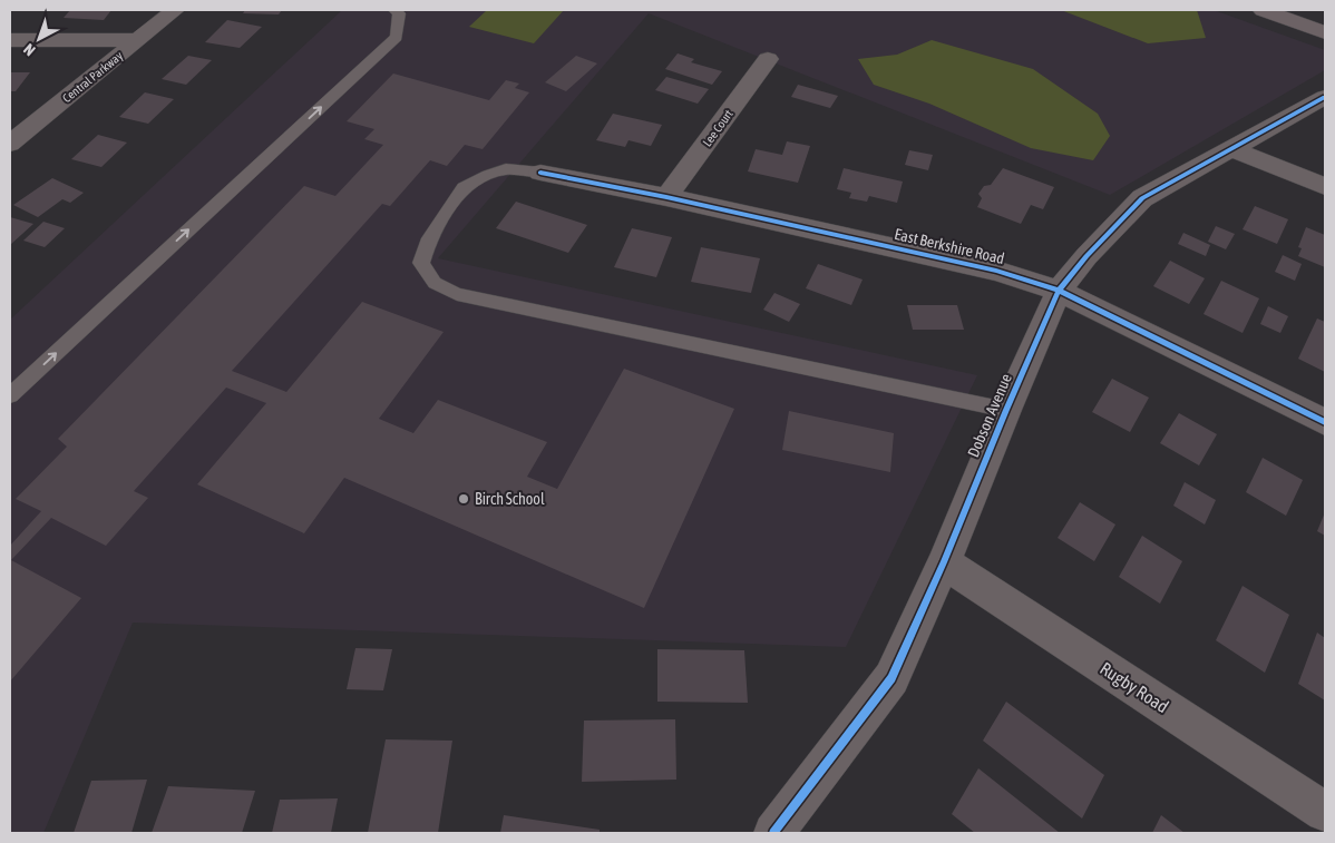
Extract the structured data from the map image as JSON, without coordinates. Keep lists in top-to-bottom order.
{
  "streets": {
    "street": [
      "Central Parkway",
      "Lee Court",
      "East Berkshire Road",
      "Dobson Avenue",
      "Rugby Road"
    ]
  },
  "crossings": [
    ["Lee Court", "East Berkshire Road"],
    ["East Berkshire Road", "Dobson Avenue"],
    ["Dobson Avenue", "Rugby Road"]
  ],
  "places": ["Birch School"],
  "north": "bottom left"
}
